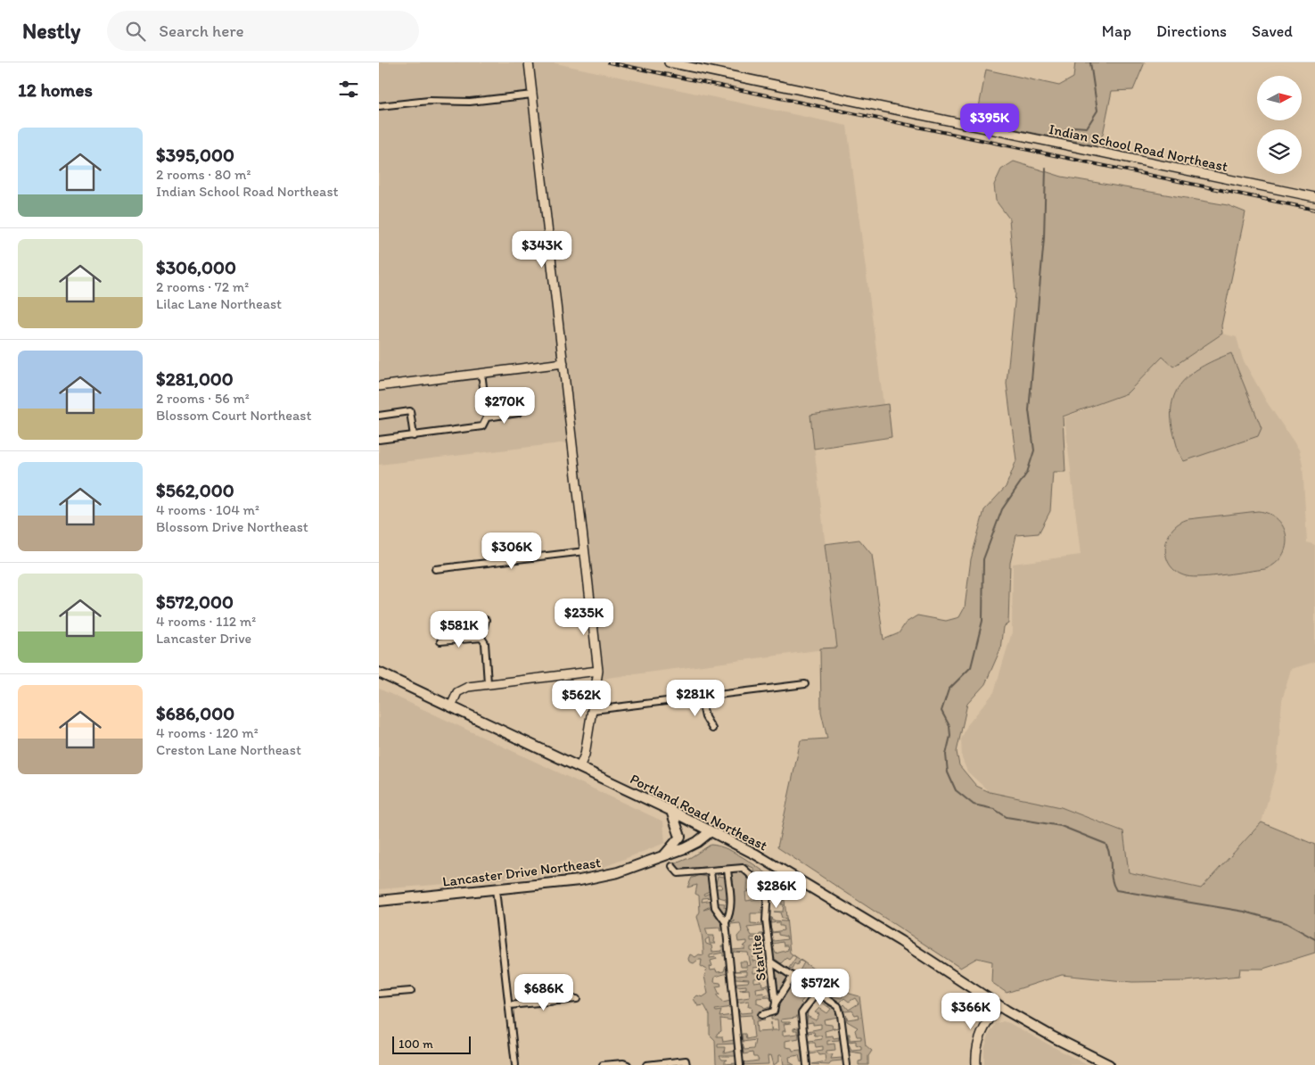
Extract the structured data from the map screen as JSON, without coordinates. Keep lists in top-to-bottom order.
{
  "streets": {
    "main road": ["Portland Road Northeast", "Lancaster Drive Northeast"],
    "street": ["Indian School Road Northeast", "Starlite"]
  },
  "crossings": [
    ["Portland Road Northeast", "Lancaster Drive Northeast"]
  ],
  "scale_bar": "100 m",
  "north": "right",
  "page": {
    "header": "Nestly",
    "search": "Search here",
    "nav": ["Map", "Directions", "Saved"],
    "heading": "12 homes",
    "price": [
      "$395K",
      "$343K",
      "$270K",
      "$306K",
      "$235K",
      "$581K",
      "$281K",
      "$562K",
      "$286K",
      "$572K",
      "$686K",
      "$366K"
    ],
    "list": [
      {
        "name": "$395,000",
        "note": "2 rooms · 80 m² · Indian School Road Northeast"
      },
      {
        "name": "$306,000",
        "note": "2 rooms · 72 m² · Lilac Lane Northeast"
      },
      {
        "name": "$281,000",
        "note": "2 rooms · 56 m² · Blossom Court Northeast"
      },
      {
        "name": "$562,000",
        "note": "4 rooms · 104 m² · Blossom Drive Northeast"
      },
      {
        "name": "$572,000",
        "note": "4 rooms · 112 m² · Lancaster Drive"
      },
      {
        "name": "$686,000",
        "note": "4 rooms · 120 m² · Creston Lane Northeast"
      }
    ],
    "scale": "100 m"
  }
}
